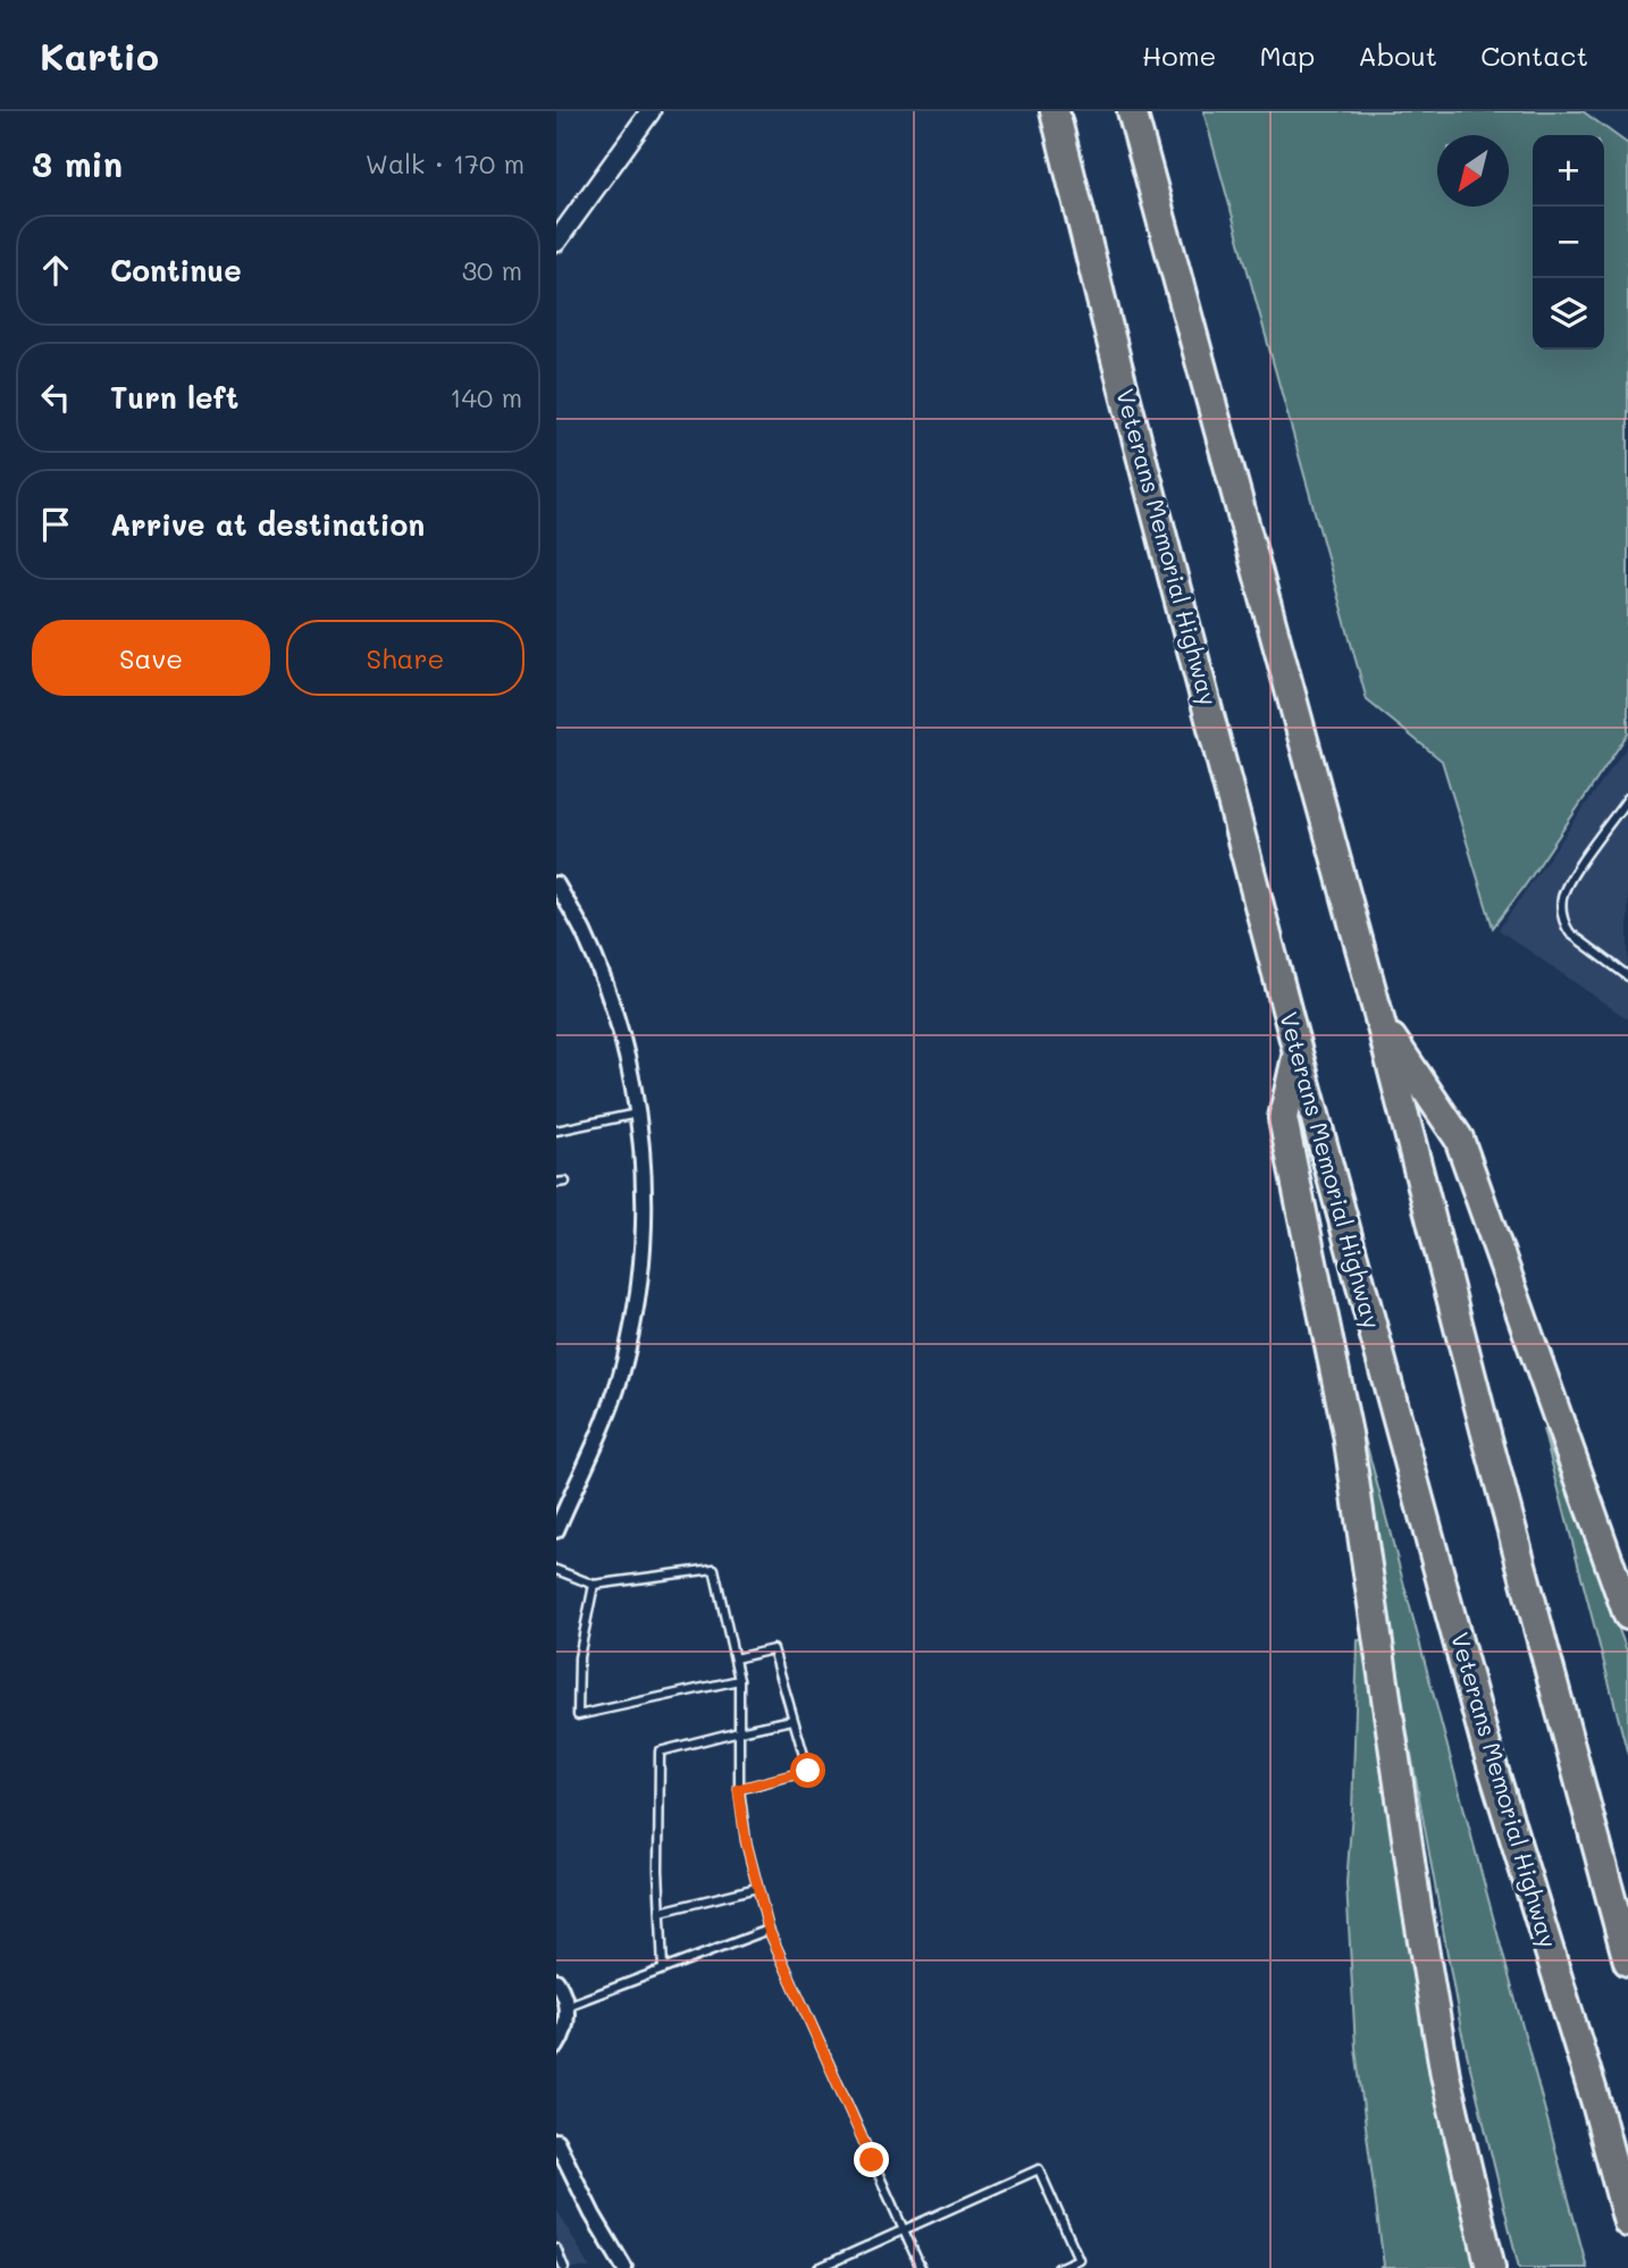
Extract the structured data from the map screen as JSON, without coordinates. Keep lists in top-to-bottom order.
{
  "streets": {
    "highway": ["Veterans Memorial Highway"]
  },
  "north": "bottom left",
  "page": {
    "header": "Kartio",
    "nav": [
      "Home",
      "Map",
      "About",
      "Contact"
    ],
    "heading": ["3 min", "Walk · 170 m"],
    "map_buttons": ["+", "−"],
    "list": [
      ["Continue", "30 m"],
      ["Turn left", "140 m"],
      "Arrive at destination"
    ],
    "buttons": ["Save", "Share"]
  }
}
